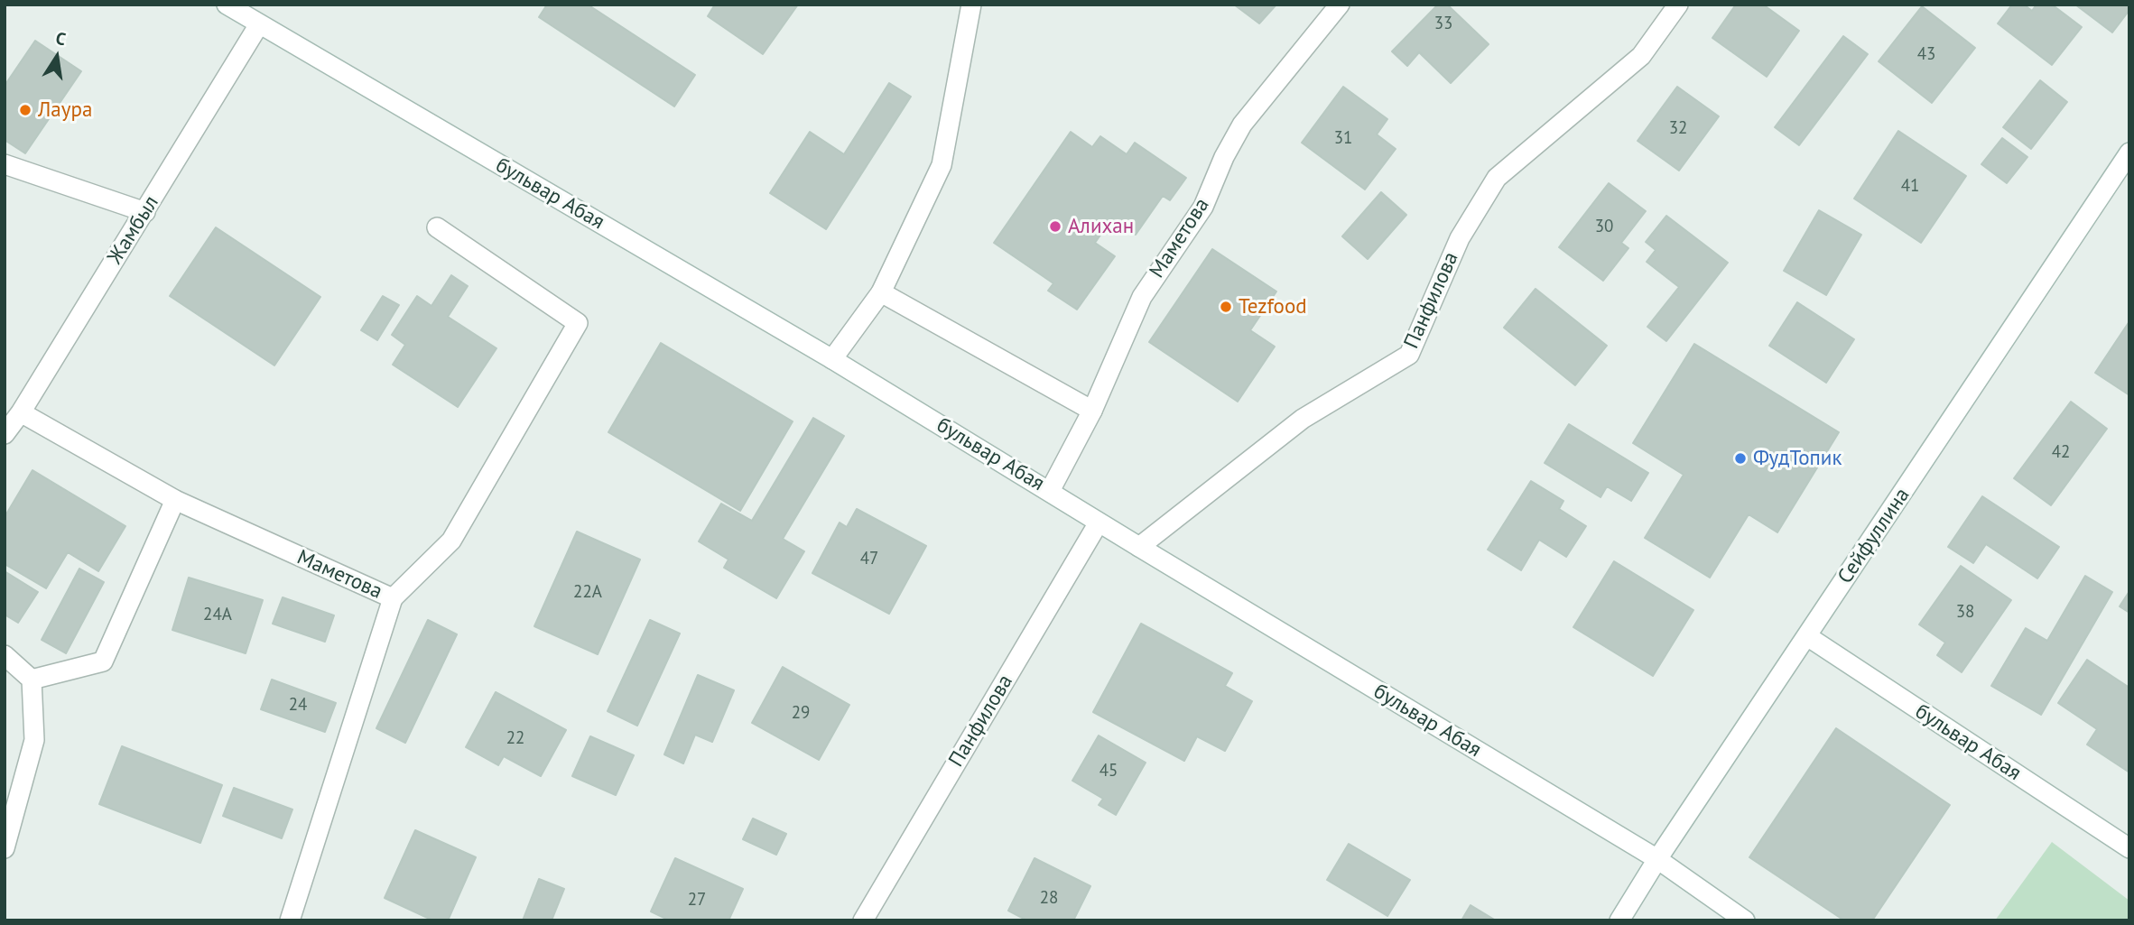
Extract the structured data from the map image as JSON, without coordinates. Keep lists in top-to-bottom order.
{
  "streets": {
    "street": [
      "бульвар Абая",
      "Жамбыл",
      "Маметова",
      "Панфилова",
      "Сейфуллина"
    ]
  },
  "crossings": [
    ["бульвар Абая", "Жамбыл"],
    ["бульвар Абая", "Маметова"],
    ["бульвар Абая", "Панфилова"],
    ["бульвар Абая", "Сейфуллина"],
    ["Жамбыл", "Маметова"]
  ],
  "places": [
    "Лаура",
    "Алихан",
    "Tezfood",
    "ФудТопик"
  ],
  "house_numbers": [
    "33",
    "43",
    "32",
    "31",
    "41",
    "30",
    "42",
    "47",
    "22А",
    "38",
    "24А",
    "24",
    "29",
    "22",
    "45",
    "28",
    "27"
  ],
  "north": "top"
}
